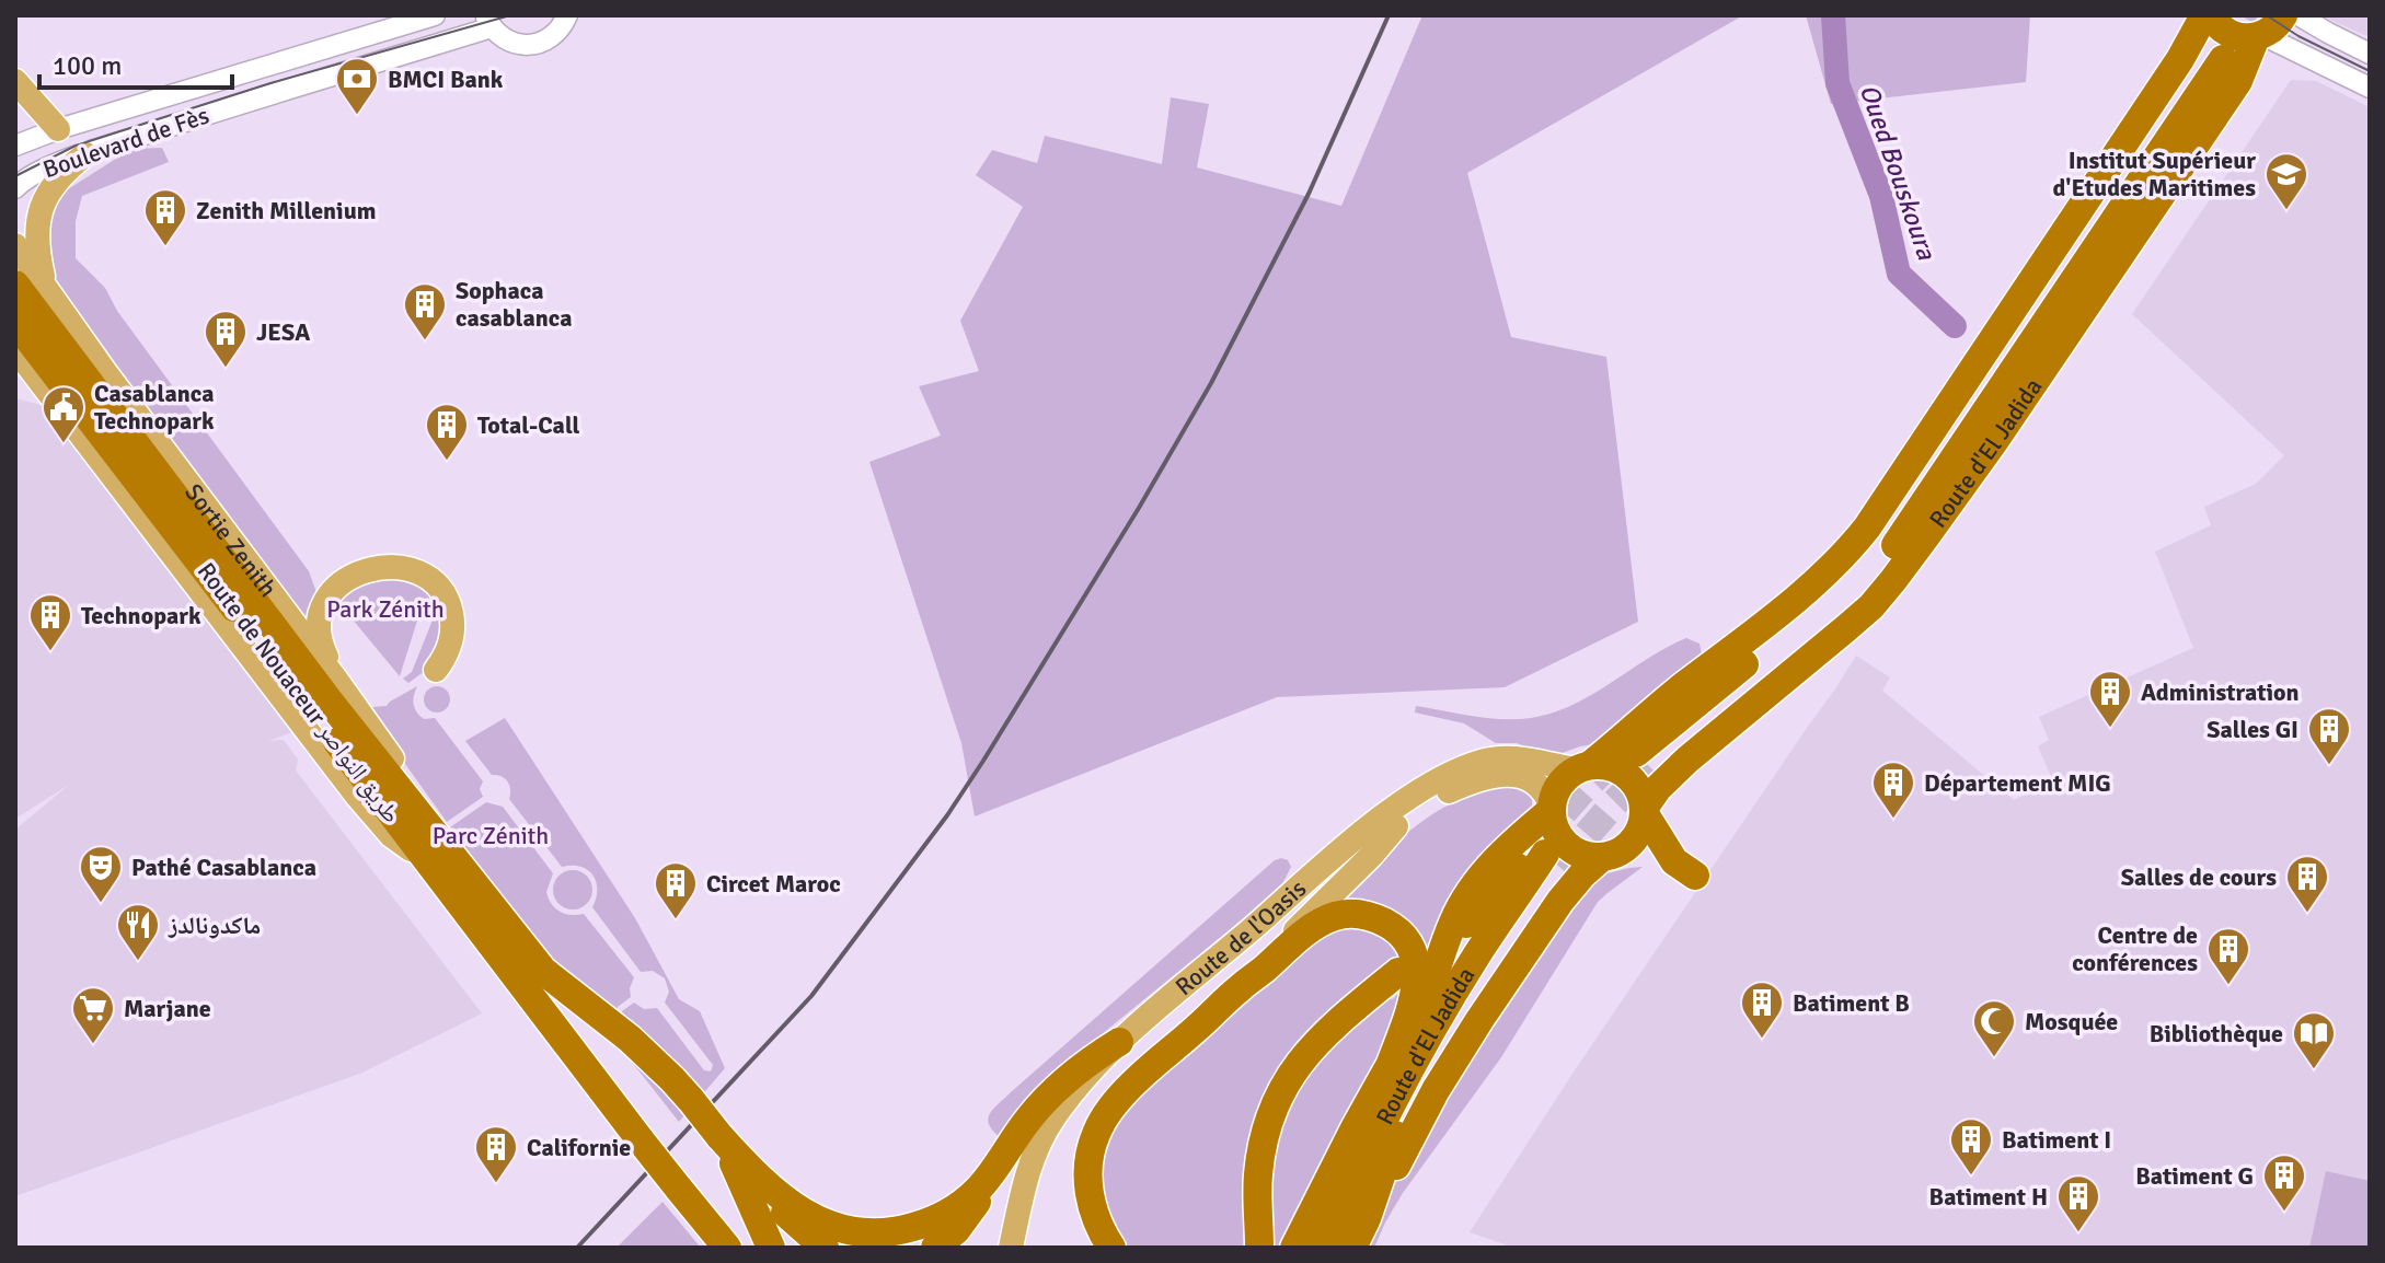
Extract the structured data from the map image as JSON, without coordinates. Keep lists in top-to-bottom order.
{
  "streets": {
    "highway": ["Route d'El Jadida", "Route de Nouaceur طريق النواصر"],
    "main road": ["Sortie Zenith", "Route de l'Oasis"],
    "street": ["Boulevard de Fès"]
  },
  "crossings": [
    ["Route d'El Jadida", "Route de l'Oasis"],
    ["Sortie Zenith", "Route de Nouaceur طريق النواصر"]
  ],
  "water": ["Oued Bouskoura"],
  "parks": ["Park Zénith", "Parc Zénith"],
  "places": {
    "bank": ["BMCI Bank"],
    "school or university": ["Institut Supérieur d'Etudes Maritimes"],
    "building": [
      "Zenith Millenium",
      "Sophaca casablanca",
      "JESA",
      "Total-Call",
      "Technopark",
      "Administration",
      "Salles GI",
      "Département MIG",
      "Salles de cours",
      "Circet Maroc",
      "Centre de conférences",
      "Batiment B",
      "Batiment I",
      "Californie",
      "Batiment G",
      "Batiment H"
    ],
    "public building": ["Casablanca Technopark"],
    "theatre": ["Pathé Casablanca"],
    "restaurant": ["ماكدونالدز"],
    "supermarket": ["Marjane"],
    "mosque": ["Mosquée"],
    "library": ["Bibliothèque"]
  },
  "scale_bar": "100 m"
}
